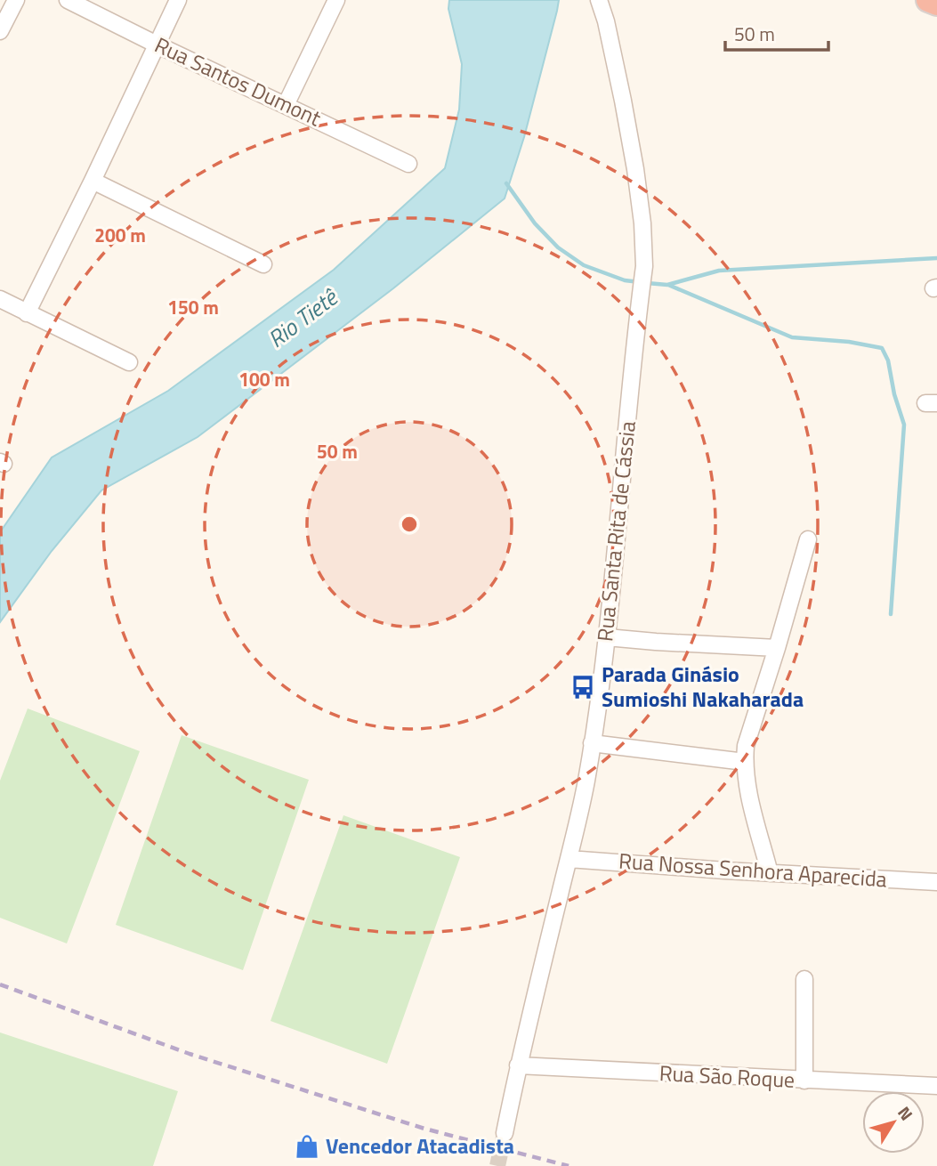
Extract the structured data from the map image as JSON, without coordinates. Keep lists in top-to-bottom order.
{
  "streets": {
    "street": [
      "Rua Santos Dumont",
      "Rua Santa Rita de Cássia",
      "Rua Nossa Senhora Aparecida",
      "Rua São Roque"
    ]
  },
  "crossings": [
    ["Rua Santa Rita de Cássia", "Rua Nossa Senhora Aparecida"],
    ["Rua Santa Rita de Cássia", "Rua São Roque"]
  ],
  "water": ["Rio Tietê"],
  "places": {
    "bus stop": ["Parada Ginásio Sumioshi Nakaharada"],
    "shop": ["Vencedor Atacadista"]
  },
  "scale_bar": "50 m",
  "north": "top right",
  "rings": [
    "200 m",
    "150 m",
    "100 m",
    "50 m"
  ]
}
